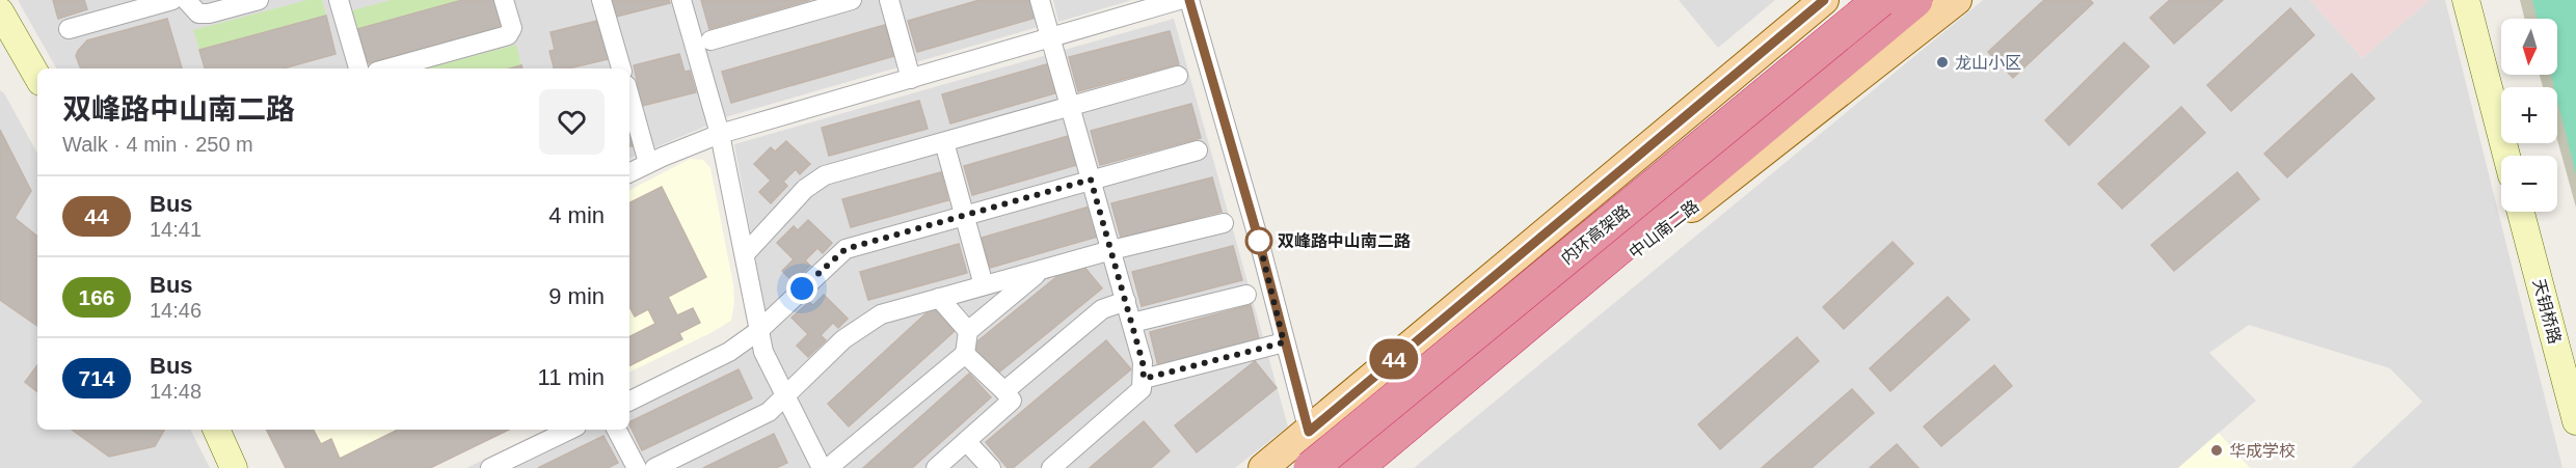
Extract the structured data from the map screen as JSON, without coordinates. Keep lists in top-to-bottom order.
{
  "streets": {
    "highway": ["内环高架路"],
    "main road": ["中山南二路"],
    "street": ["天钥桥路"]
  },
  "places": ["龙山小区", "双峰路中山南二路", "华成学校"],
  "lines": ["bus line 44"],
  "north": "bottom",
  "page": {
    "on_map": "44",
    "map_buttons": ["+", "−"],
    "heading": ["双峰路中山南二路", "Walk · 4 min · 250 m"],
    "list": [
      {
        "mark": "44",
        "name": "Bus",
        "note": "14:41",
        "value": "4 min"
      },
      {
        "mark": "166",
        "name": "Bus",
        "note": "14:46",
        "value": "9 min"
      },
      {
        "mark": "714",
        "name": "Bus",
        "note": "14:48",
        "value": "11 min"
      }
    ]
  }
}
